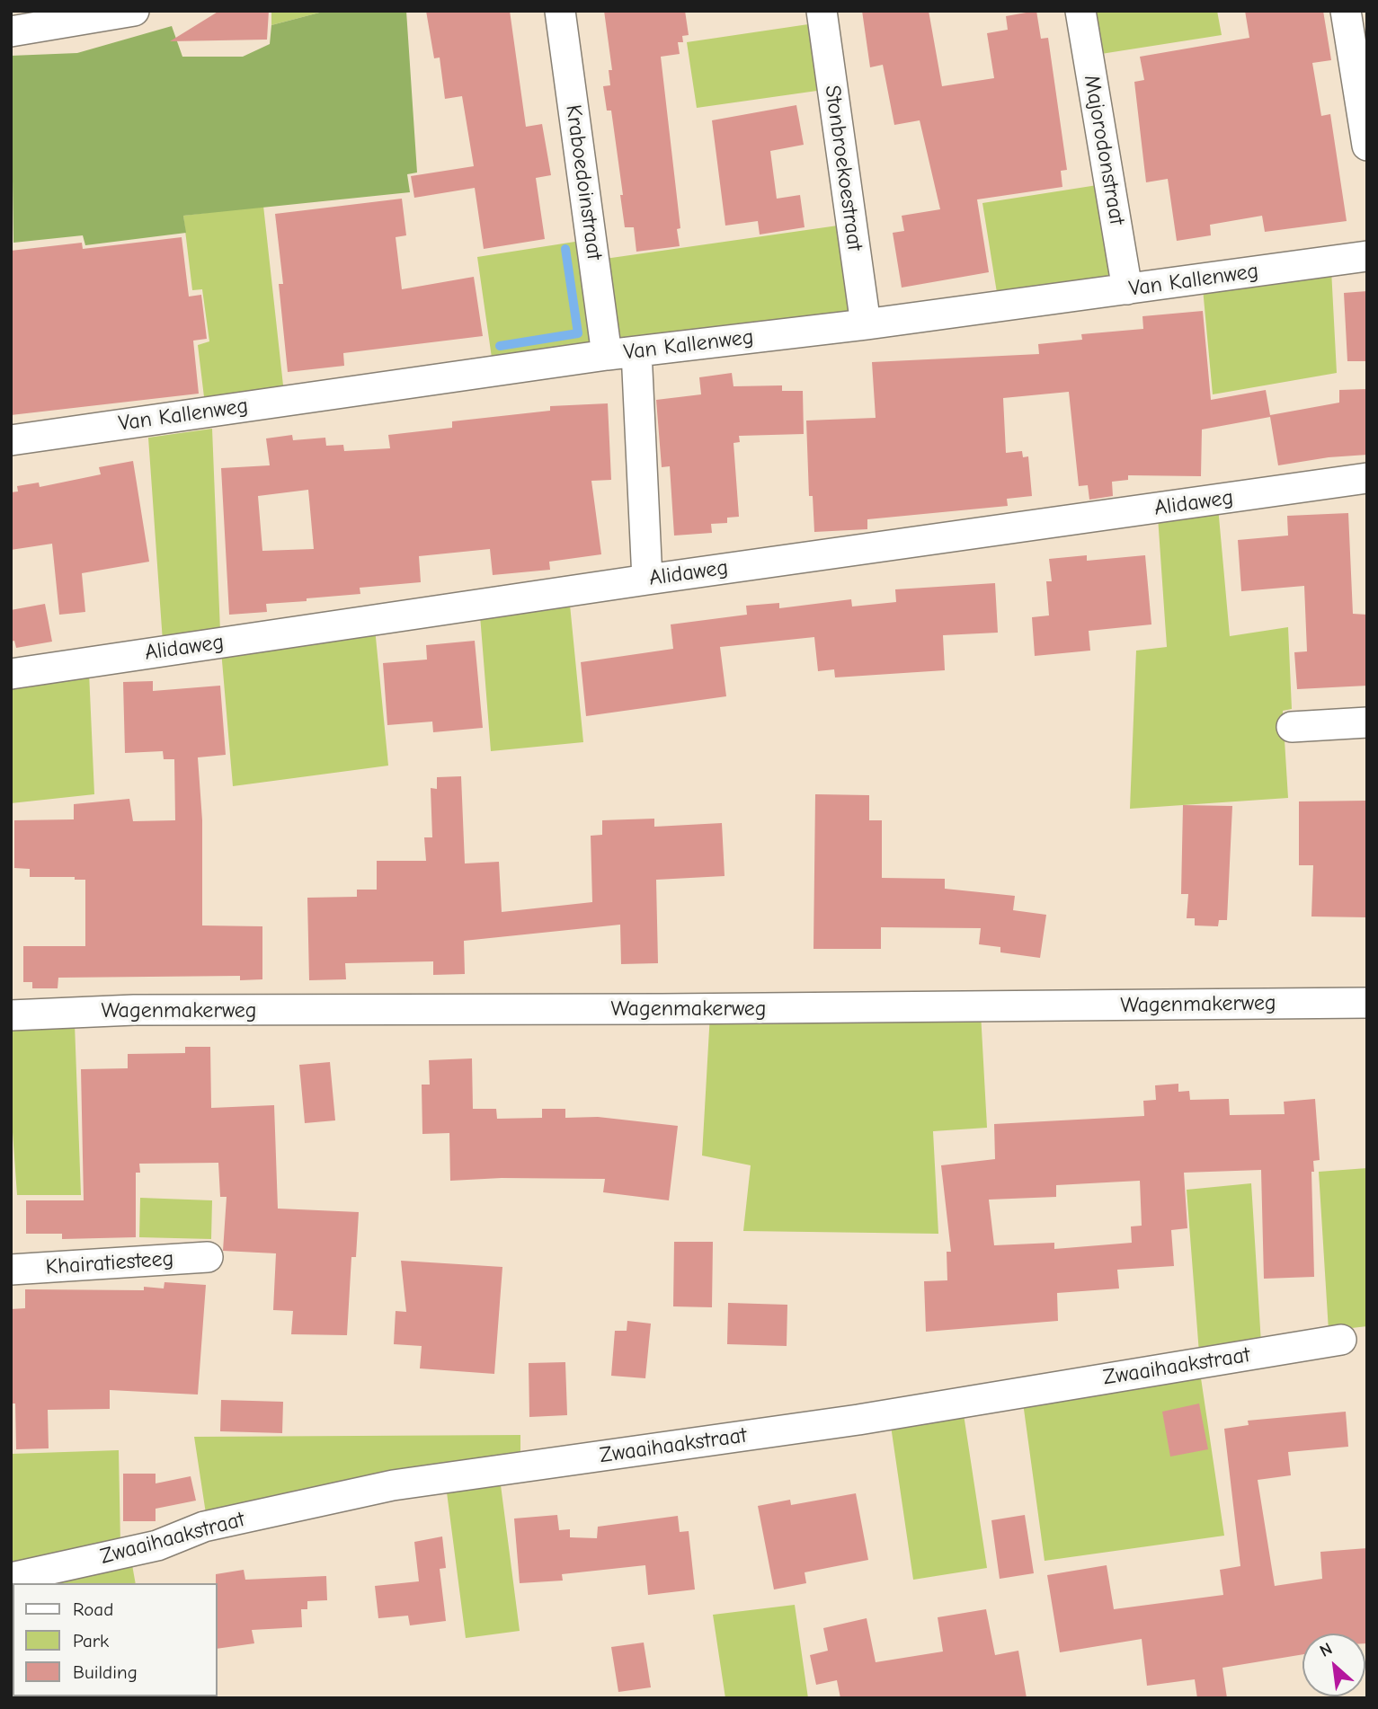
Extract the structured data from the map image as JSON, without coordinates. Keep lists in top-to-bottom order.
{
  "streets": {
    "street": [
      "Majorodonstraat",
      "Stonbroekoestraat",
      "Kraboedoinstraat",
      "Van Kallenweg",
      "Alidaweg",
      "Wagenmakerweg",
      "Khairatiesteeg",
      "Zwaaihaakstraat"
    ]
  },
  "crossings": [
    ["Majorodonstraat", "Van Kallenweg"],
    ["Stonbroekoestraat", "Van Kallenweg"],
    ["Kraboedoinstraat", "Van Kallenweg"]
  ],
  "legend": ["Road", "Park", "Building"],
  "north": "top left"
}
